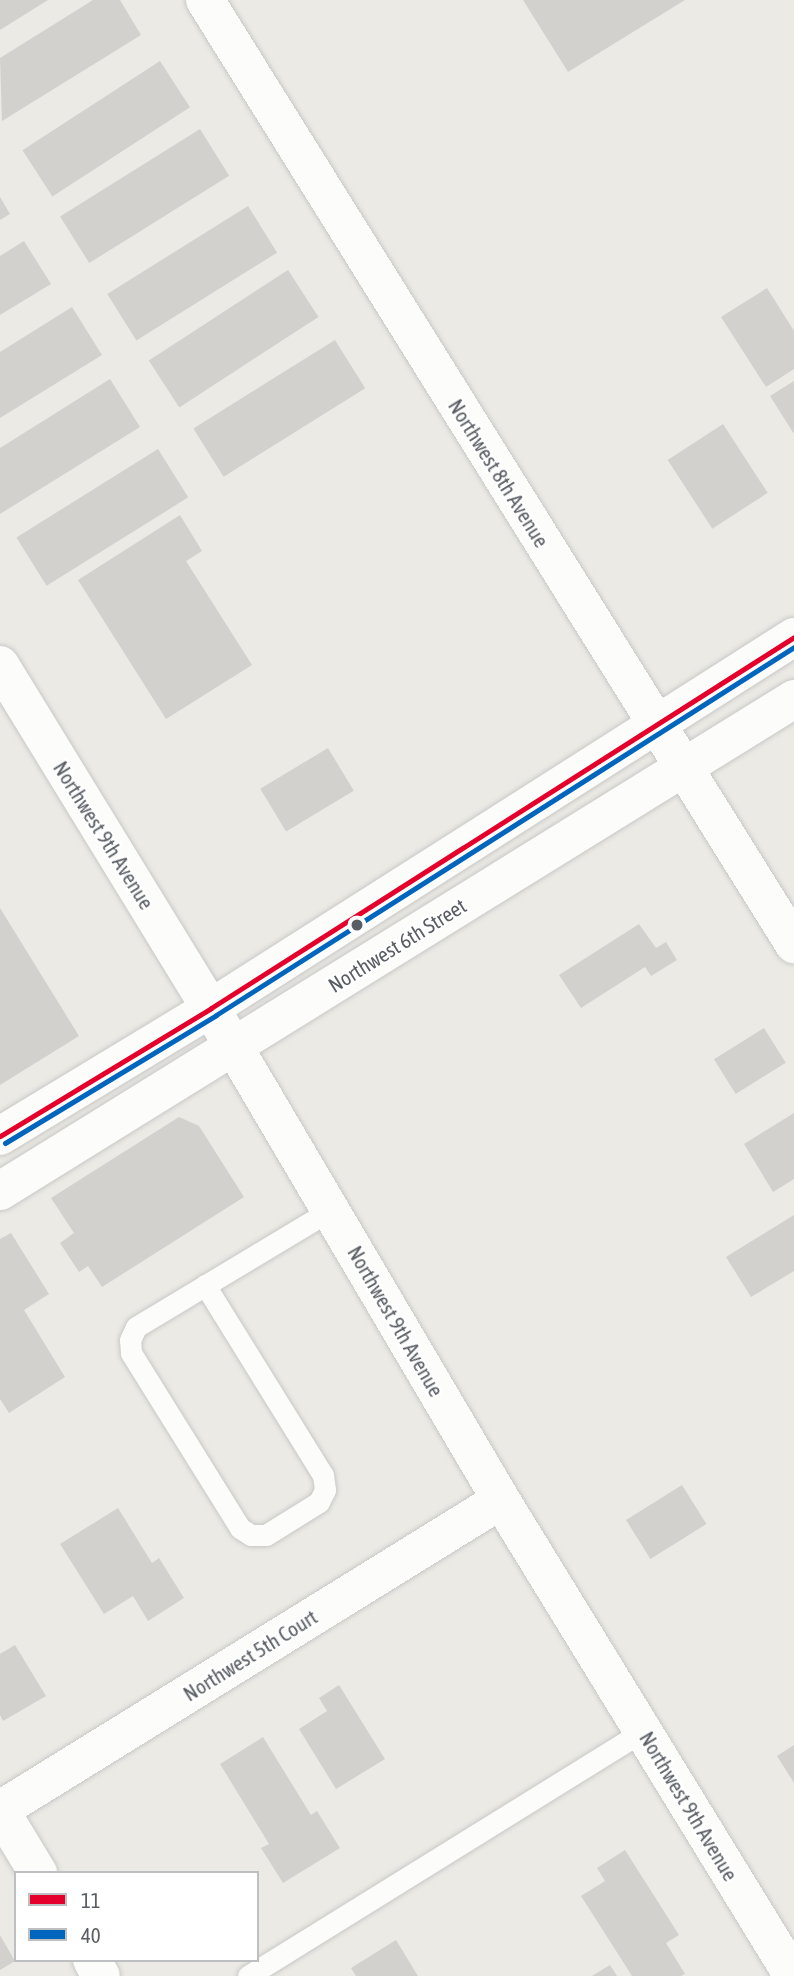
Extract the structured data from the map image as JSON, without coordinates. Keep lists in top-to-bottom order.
{
  "streets": {
    "street": [
      "Northwest 8th Avenue",
      "Northwest 9th Avenue",
      "Northwest 6th Street",
      "Northwest 5th Court"
    ]
  },
  "crossings": [
    ["Northwest 8th Avenue", "Northwest 6th Street"],
    ["Northwest 9th Avenue", "Northwest 6th Street"],
    ["Northwest 9th Avenue", "Northwest 5th Court"]
  ],
  "lines": ["transit line 11", "transit line 40"],
  "legend": ["11", "40"]
}
